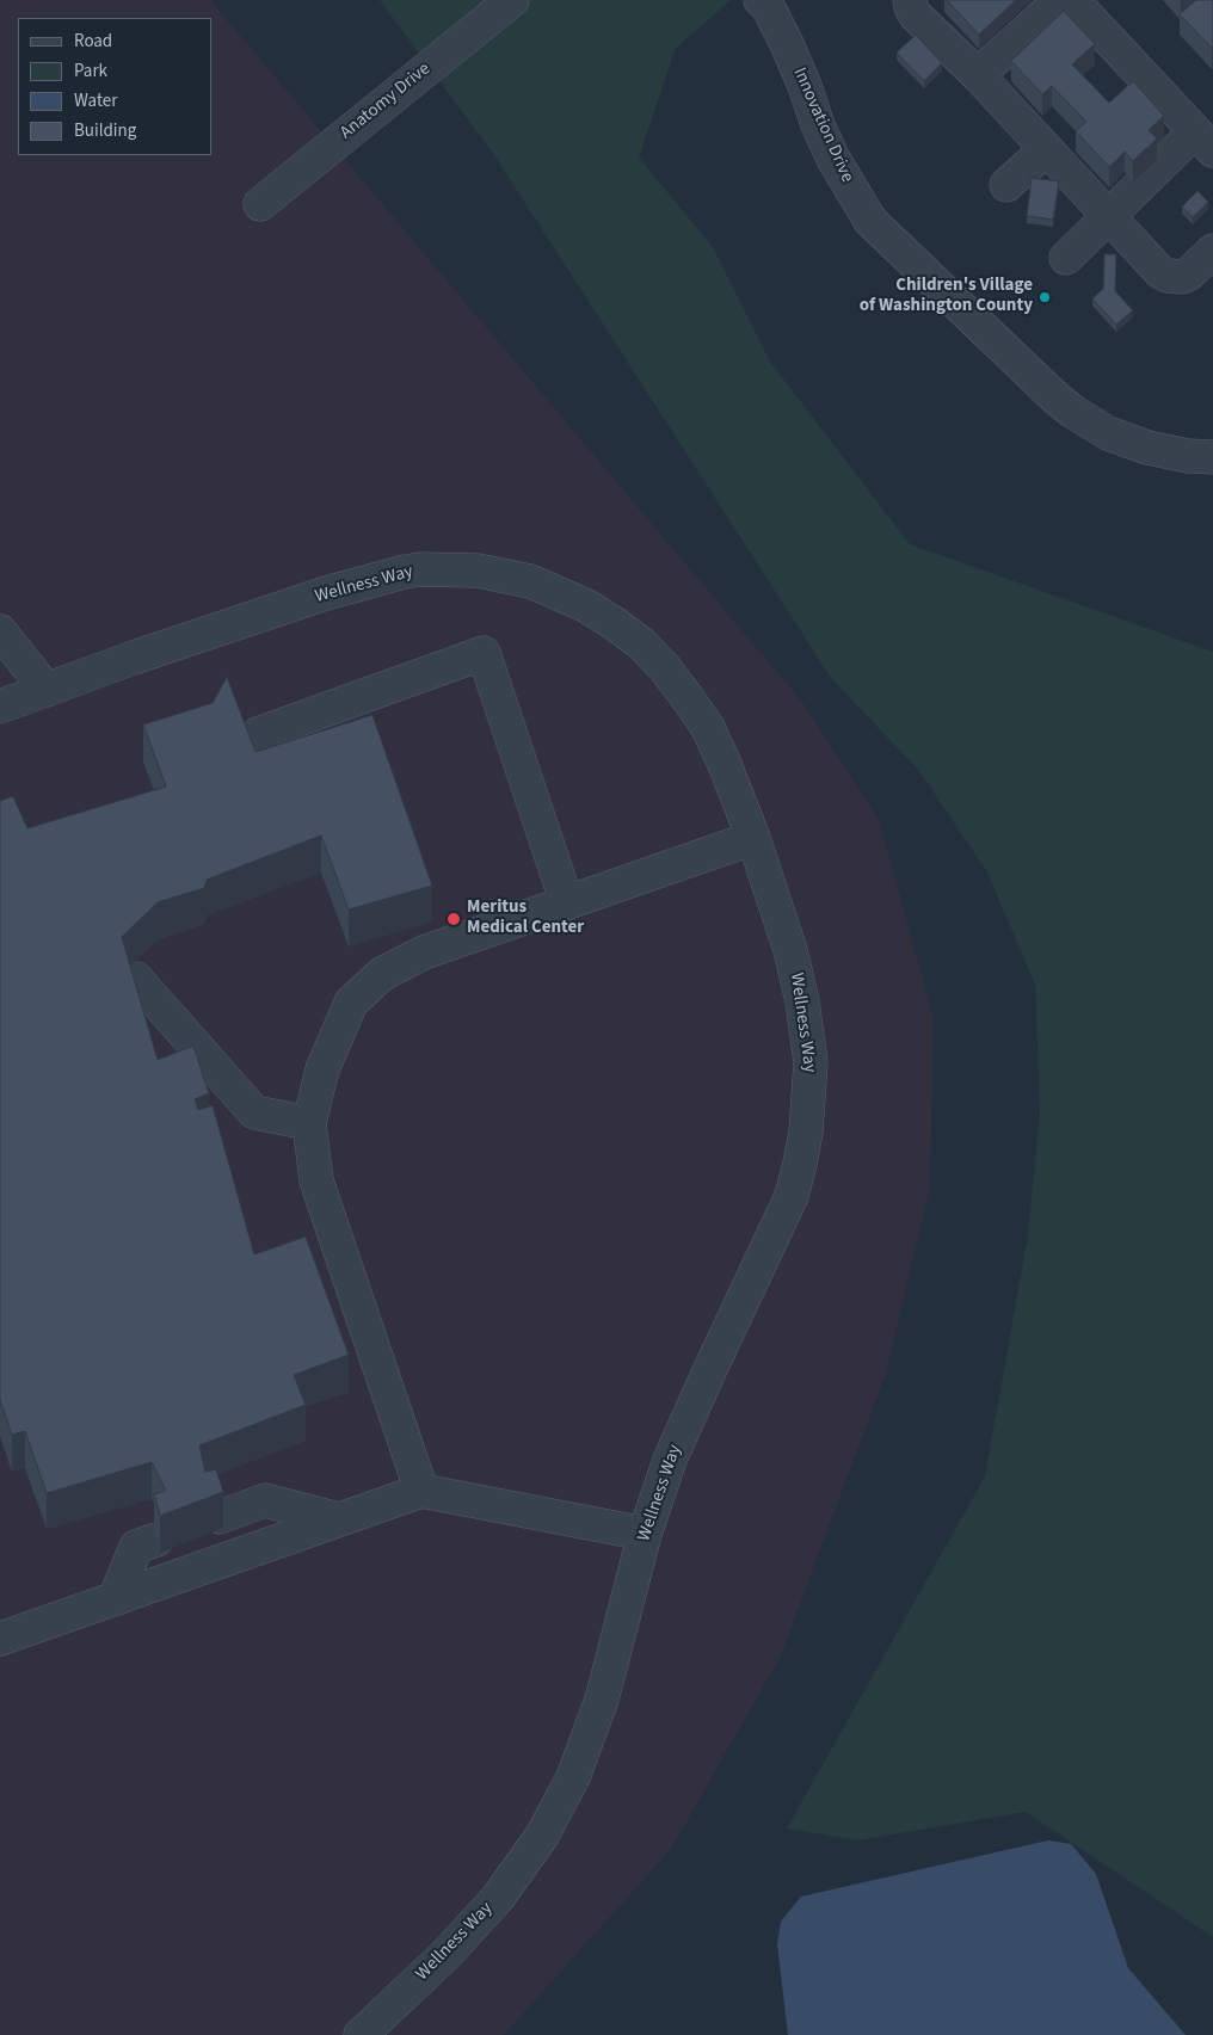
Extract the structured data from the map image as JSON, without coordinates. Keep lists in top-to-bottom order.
{
  "streets": {
    "street": ["Anatomy Drive", "Innovation Drive", "Wellness Way"]
  },
  "places": ["Children's Village of Washington County", "Meritus Medical Center"],
  "legend": [
    "Road",
    "Park",
    "Water",
    "Building"
  ]
}
